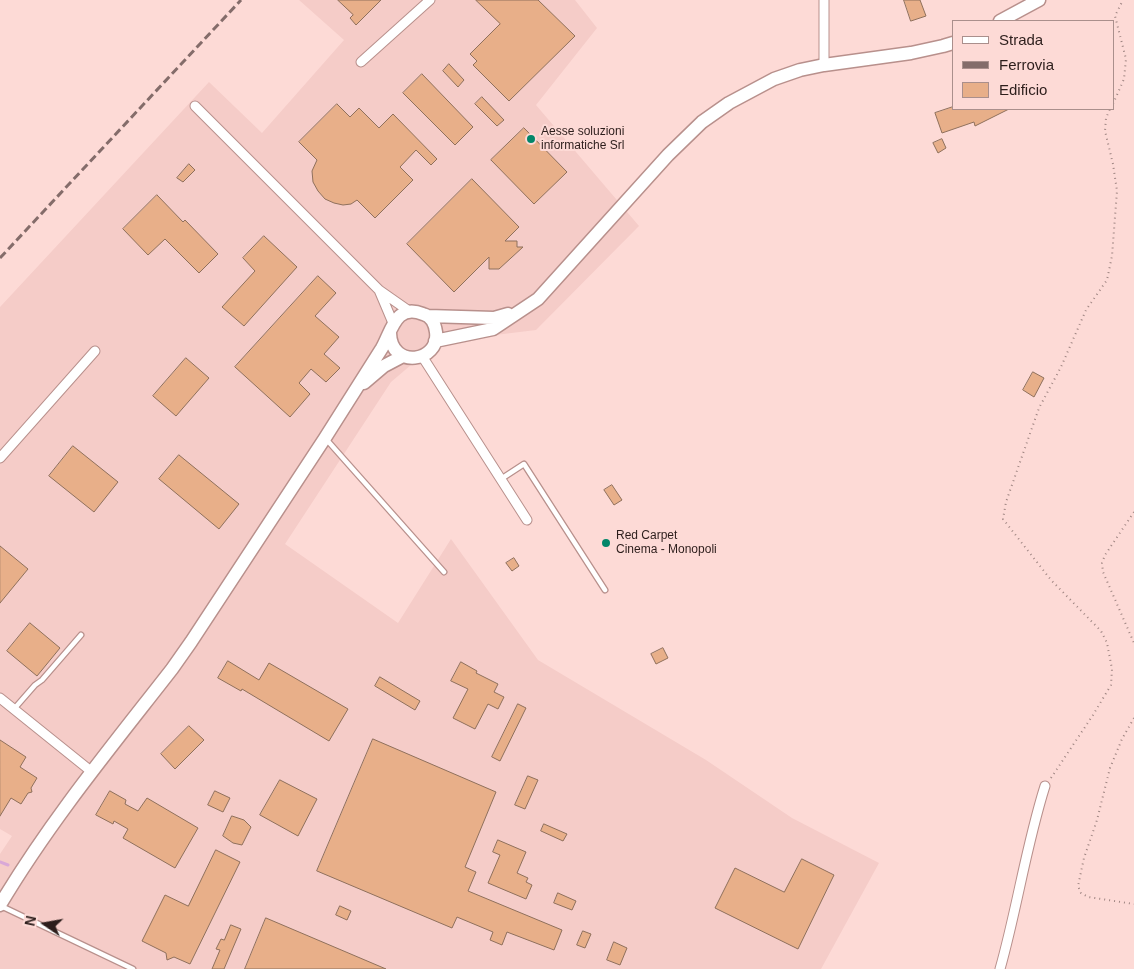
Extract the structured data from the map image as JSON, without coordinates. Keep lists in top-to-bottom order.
{
  "places": ["Aesse soluzioni informatiche Srl", "Red Carpet Cinema - Monopoli"],
  "legend": ["Strada", "Ferrovia", "Edificio"],
  "north": "left"
}
